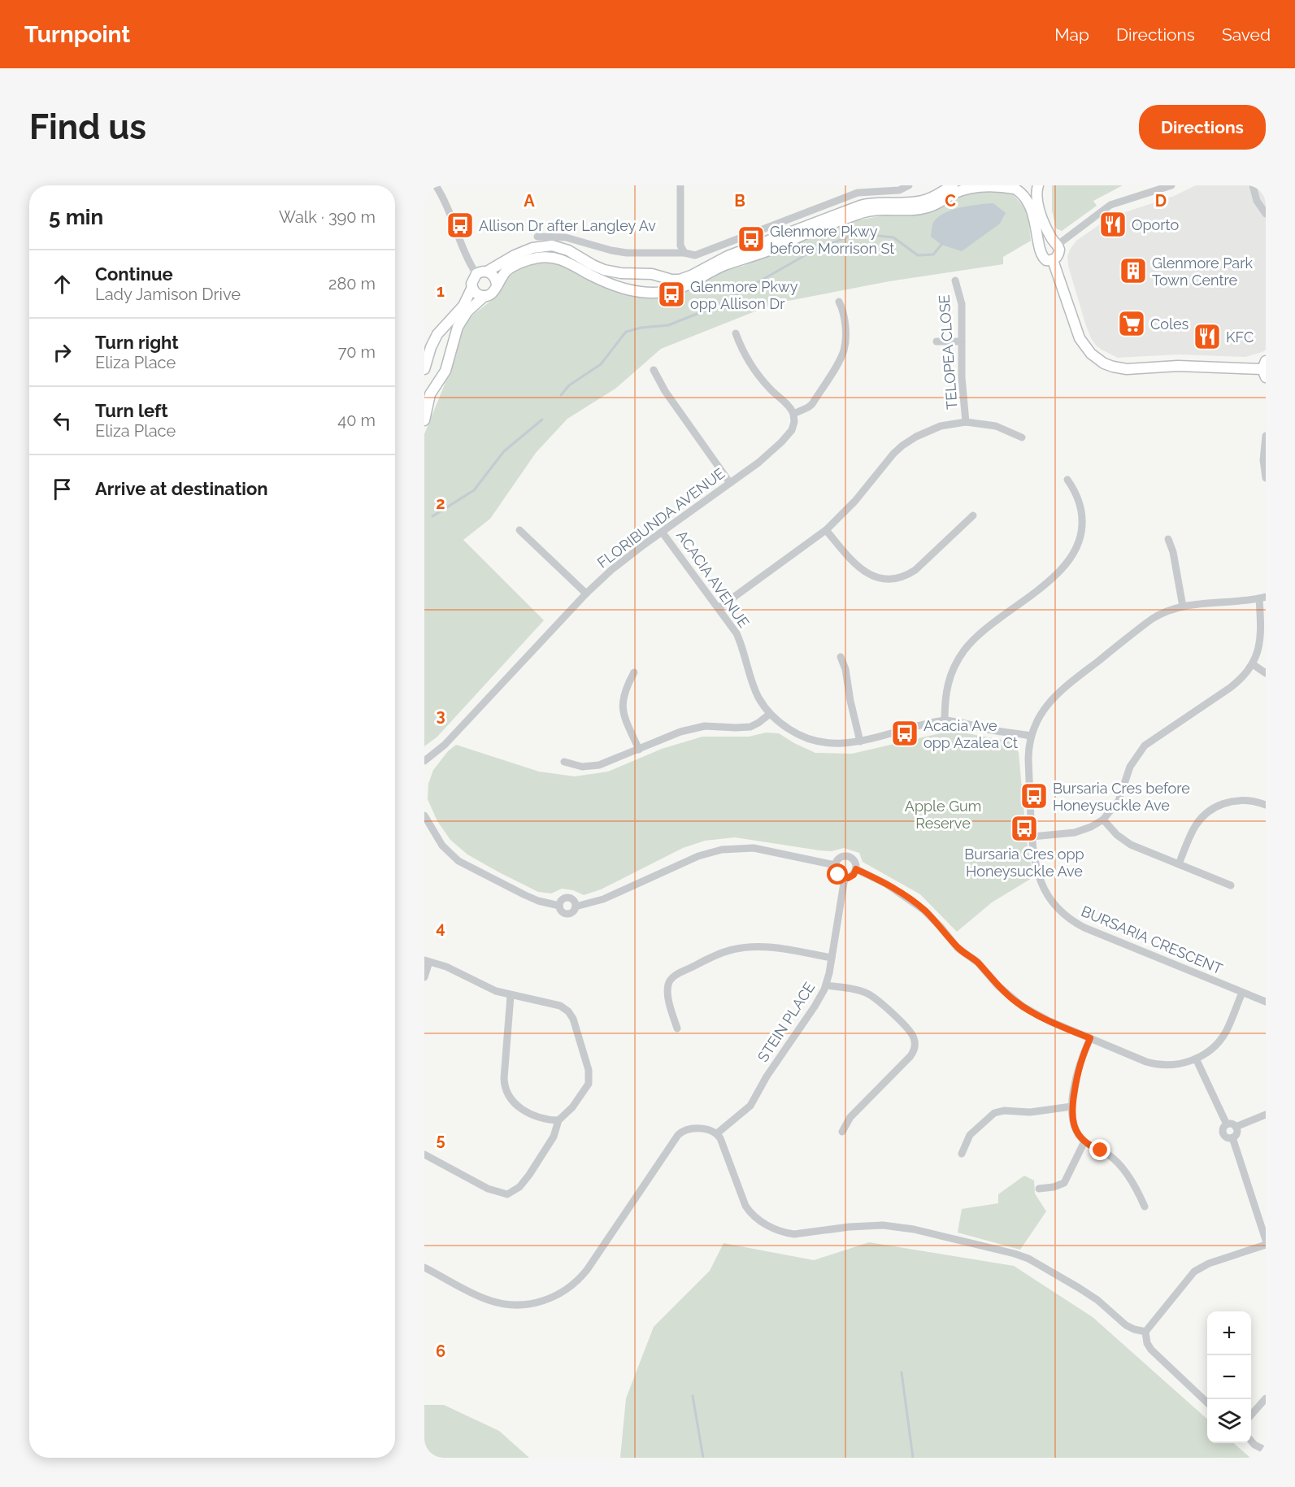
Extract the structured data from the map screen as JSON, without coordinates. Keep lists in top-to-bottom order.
{
  "streets": {
    "street": [
      "TELOPEA CLOSE",
      "FLORIBUNDA AVENUE",
      "ACACIA AVENUE",
      "BURSARIA CRESCENT",
      "STEIN PLACE"
    ]
  },
  "crossings": [
    ["FLORIBUNDA AVENUE", "ACACIA AVENUE"],
    ["ACACIA AVENUE", "BURSARIA CRESCENT"]
  ],
  "parks": ["Apple Gum Reserve"],
  "places": {
    "restaurant": ["Oporto", "KFC"],
    "bus stop": [
      "Allison Dr after Langley Av",
      "Glenmore Pkwy before Morrison St",
      "Glenmore Pkwy opp Allison Dr",
      "Acacia Ave opp Azalea Ct",
      "Bursaria Cres before Honeysuckle Ave",
      "Bursaria Cres opp Honeysuckle Ave"
    ],
    "building": ["Glenmore Park Town Centre"],
    "supermarket": ["Coles"]
  },
  "page": {
    "header": "Turnpoint",
    "nav": ["Map", "Directions", "Saved"],
    "buttons": "Directions",
    "title": "Find us",
    "heading": ["5 min", "Walk · 390 m"],
    "list": [
      ["Continue", "Lady Jamison Drive", "280 m"],
      ["Turn right", "Eliza Place", "70 m"],
      ["Turn left", "Eliza Place", "40 m"],
      "Arrive at destination"
    ],
    "map_buttons": ["+", "−"]
  },
  "grid": {
    "columns": [
      "A",
      "B",
      "C",
      "D"
    ],
    "rows": [
      "1",
      "2",
      "3",
      "4",
      "5",
      "6"
    ]
  }
}
